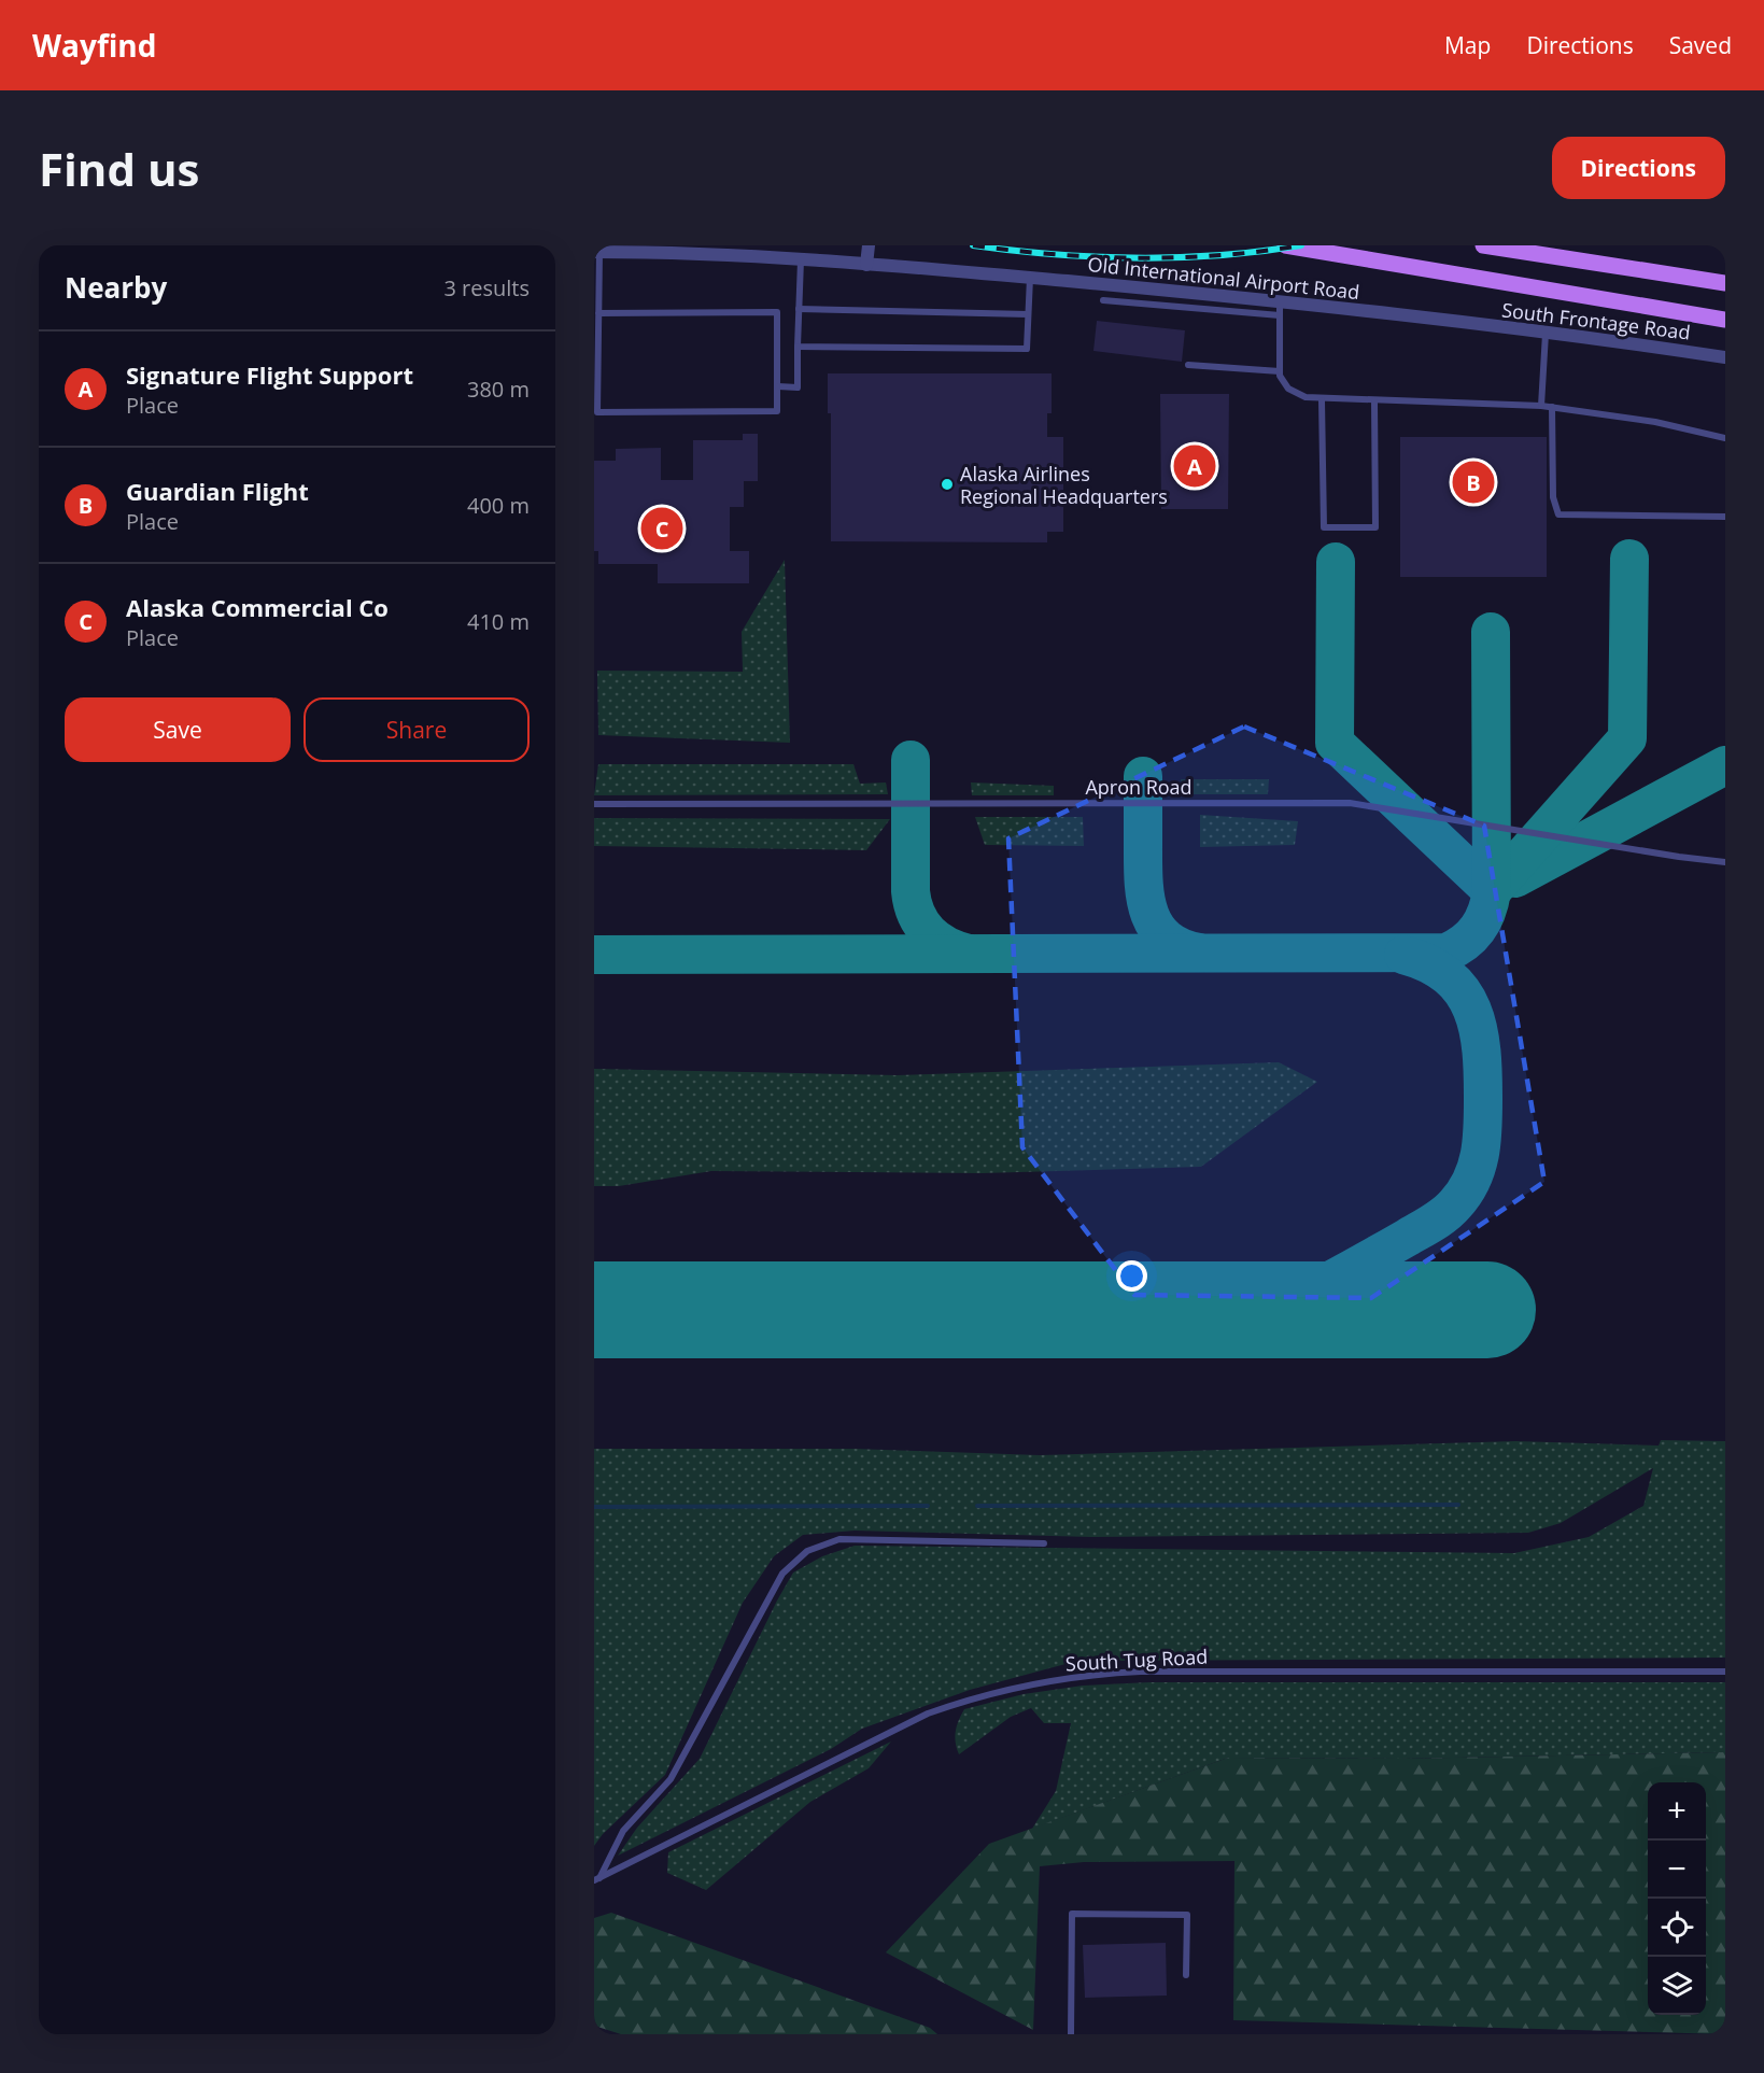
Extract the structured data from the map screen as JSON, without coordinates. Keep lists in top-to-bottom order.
{
  "streets": {
    "street": ["Old International Airport Road", "South Frontage Road"],
    "lane": ["Apron Road", "South Tug Road"]
  },
  "crossings": [
    ["Old International Airport Road", "South Frontage Road"]
  ],
  "places": ["Alaska Airlines Regional Headquarters"],
  "page": {
    "header": "Wayfind",
    "nav": ["Map", "Directions", "Saved"],
    "buttons": [
      "Directions",
      ["Save", "Share"]
    ],
    "title": "Find us",
    "heading": ["Nearby", "3 results"],
    "list": [
      {
        "mark": "A",
        "name": "Signature Flight Support",
        "note": "Place",
        "value": "380 m"
      },
      {
        "mark": "B",
        "name": "Guardian Flight",
        "note": "Place",
        "value": "400 m"
      },
      {
        "mark": "C",
        "name": "Alaska Commercial Co",
        "note": "Place",
        "value": "410 m"
      }
    ],
    "pins": ["A", "B", "C"],
    "map_buttons": ["+", "−"]
  }
}
